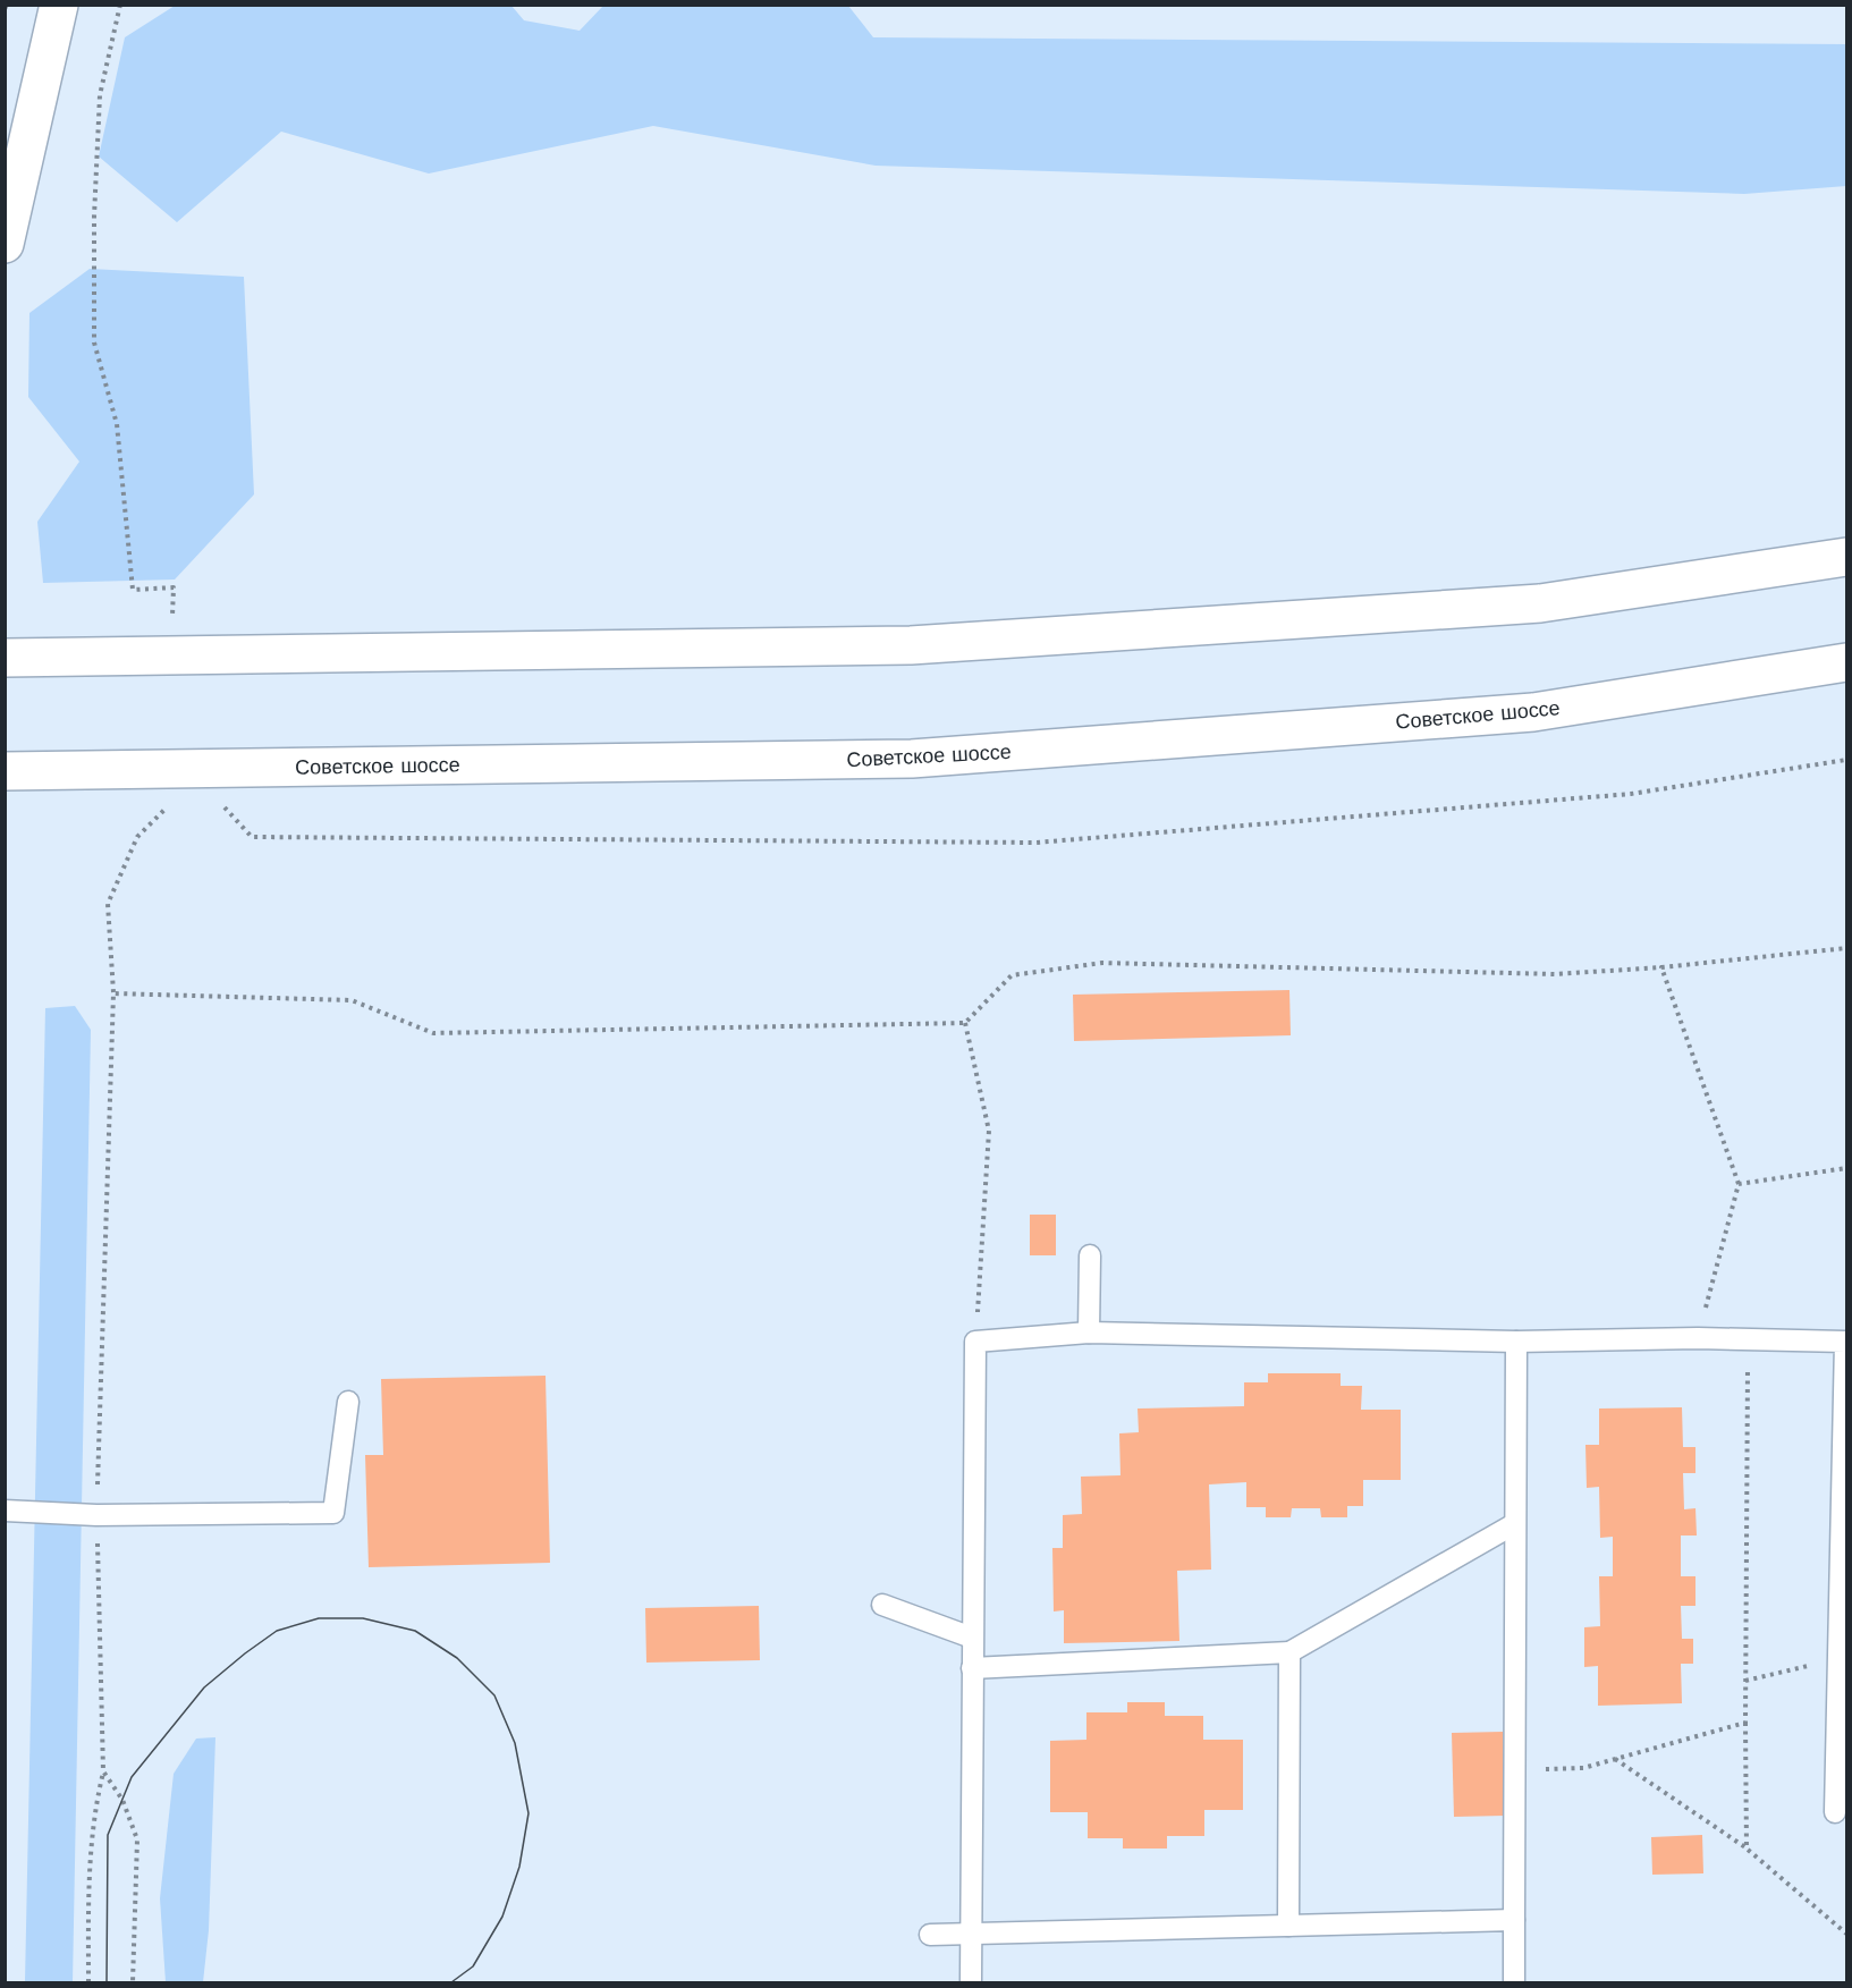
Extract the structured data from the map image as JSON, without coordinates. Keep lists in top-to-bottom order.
{
  "streets": {
    "main road": ["Советское шоссе"]
  }
}
